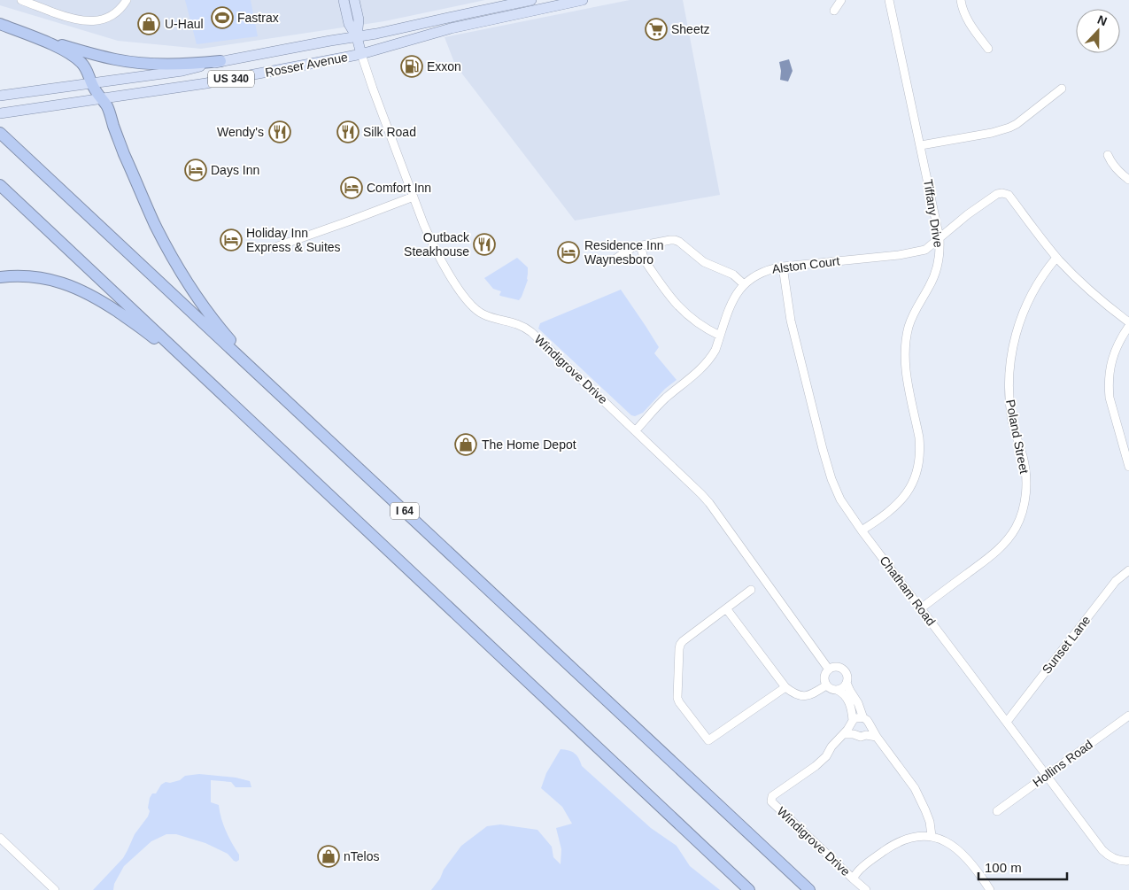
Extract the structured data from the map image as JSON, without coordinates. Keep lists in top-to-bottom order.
{
  "streets": {
    "highway": ["I 64"],
    "main road": ["Rosser Avenue", "US 340"],
    "street": [
      "Tiffany Drive",
      "Alston Court",
      "Windigrove Drive",
      "Poland Street",
      "Chatham Road",
      "Sunset Lane",
      "Hollins Road"
    ]
  },
  "crossings": [
    ["Rosser Avenue", "Windigrove Drive"],
    ["Tiffany Drive", "Alston Court"],
    ["Tiffany Drive", "Chatham Road"],
    ["Alston Court", "Windigrove Drive"],
    ["Alston Court", "Poland Street"],
    ["Alston Court", "Chatham Road"],
    ["Poland Street", "Chatham Road"],
    ["Chatham Road", "Sunset Lane"],
    ["Chatham Road", "Hollins Road"]
  ],
  "places": {
    "sports": ["Fastrax"],
    "shop": ["U-Haul", "The Home Depot", "nTelos"],
    "supermarket": ["Sheetz"],
    "fuel station": ["Exxon"],
    "restaurant": ["Wendy's", "Silk Road", "Outback Steakhouse"],
    "hotel": [
      "Days Inn",
      "Comfort Inn",
      "Holiday Inn Express & Suites",
      "Residence Inn Waynesboro"
    ]
  },
  "scale_bar": "100 m",
  "north": "top"
}
